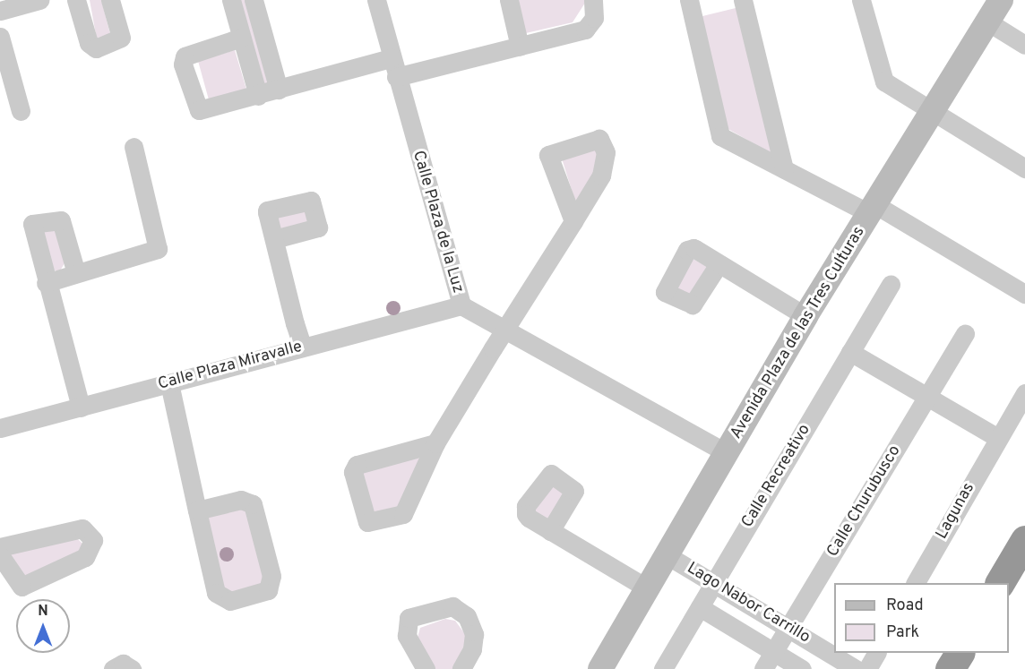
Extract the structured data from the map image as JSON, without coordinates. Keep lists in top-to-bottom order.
{
  "streets": {
    "street": [
      "Calle Plaza de la Luz",
      "Avenida Plaza de las Tres Culturas",
      "Calle Plaza Miravalle",
      "Calle Recreativo",
      "Calle Churubusco",
      "Lagunas",
      "Lago Nabor Carrillo"
    ]
  },
  "crossings": [
    ["Calle Plaza de la Luz", "Avenida Plaza de las Tres Culturas"],
    ["Calle Plaza de la Luz", "Calle Plaza Miravalle"],
    ["Avenida Plaza de las Tres Culturas", "Lago Nabor Carrillo"],
    ["Calle Recreativo", "Lago Nabor Carrillo"],
    ["Calle Churubusco", "Lago Nabor Carrillo"]
  ],
  "legend": ["Road", "Park"],
  "north": "top"
}
